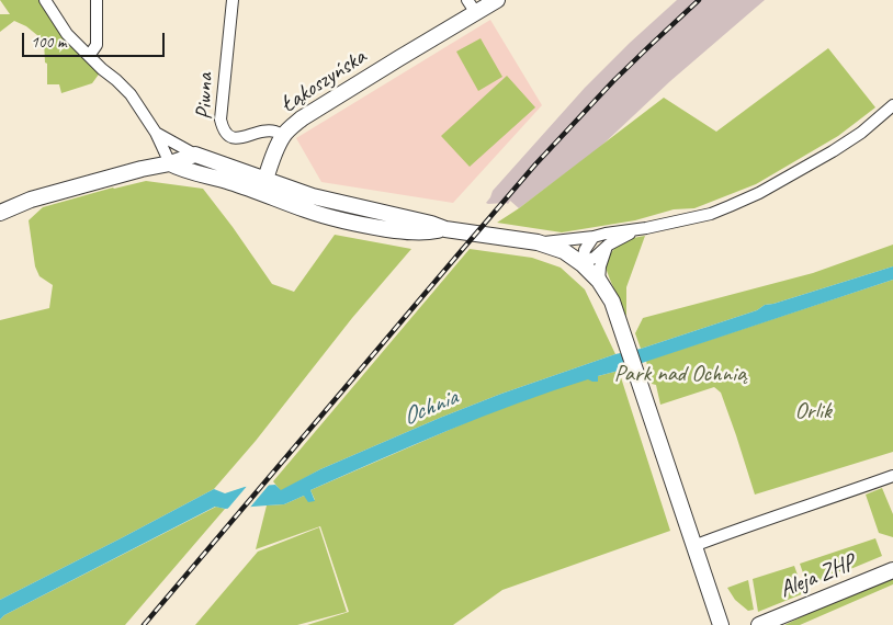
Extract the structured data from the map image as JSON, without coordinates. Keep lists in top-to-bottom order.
{
  "streets": {
    "street": ["Łąkoszyńska", "Piwna", "Aleja ZHP"]
  },
  "crossings": [
    ["Łąkoszyńska", "Piwna"]
  ],
  "water": ["Ochnia"],
  "parks": ["Park nad Ochnią", "Orlik"],
  "scale_bar": "100 m"
}
